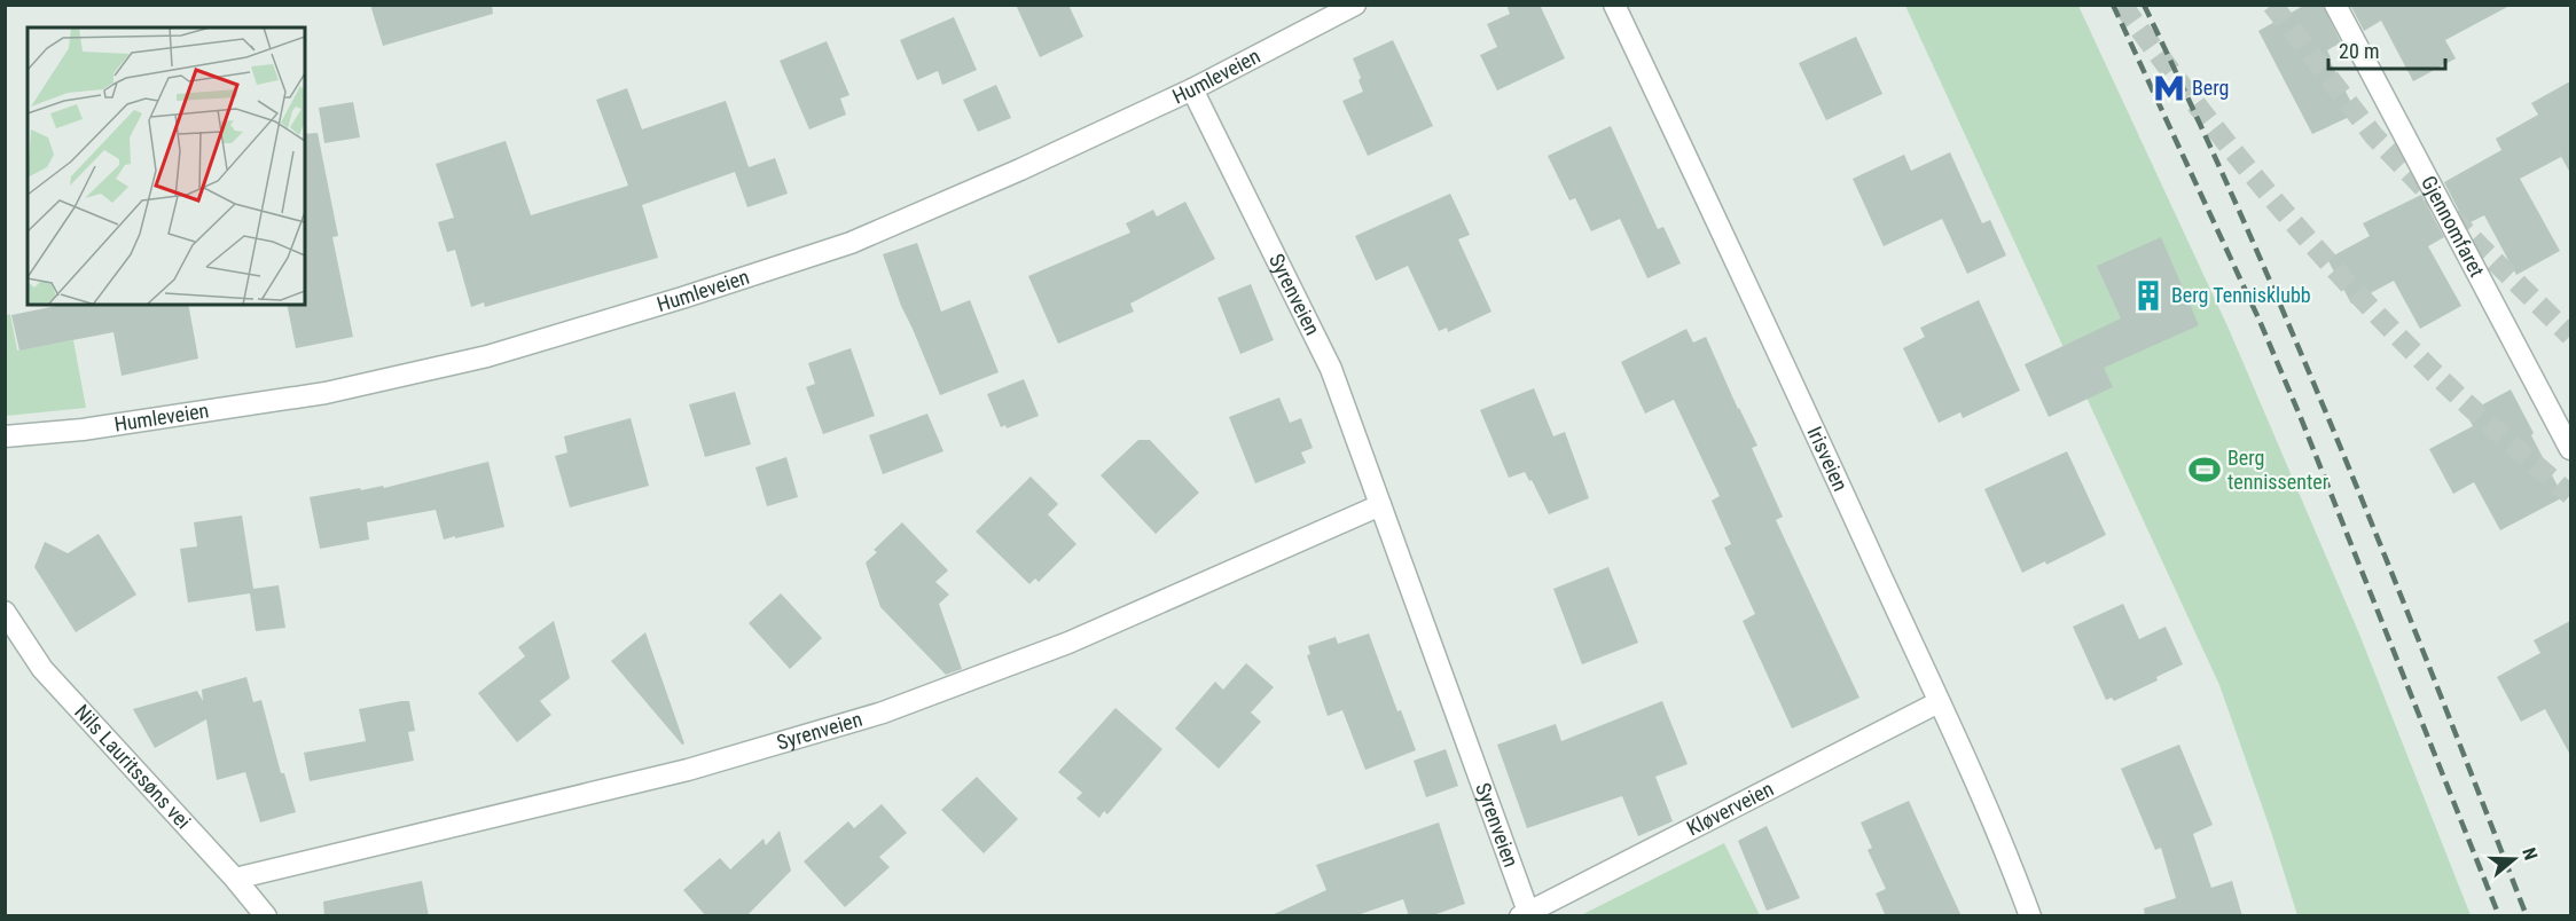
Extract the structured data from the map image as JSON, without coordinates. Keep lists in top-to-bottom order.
{
  "streets": {
    "street": [
      "Humleveien",
      "Gjennomfaret",
      "Syrenveien",
      "Irisveien",
      "Nils Lauritssøns vei",
      "Kløverveien"
    ]
  },
  "crossings": [
    ["Humleveien", "Syrenveien"],
    ["Syrenveien", "Nils Lauritssøns vei"],
    ["Syrenveien", "Kløverveien"],
    ["Irisveien", "Kløverveien"]
  ],
  "places": {
    "metro station": ["Berg"],
    "building": ["Berg Tennisklubb"],
    "sports": ["Berg tennissenter"]
  },
  "scale_bar": "20 m",
  "north": "right"
}
